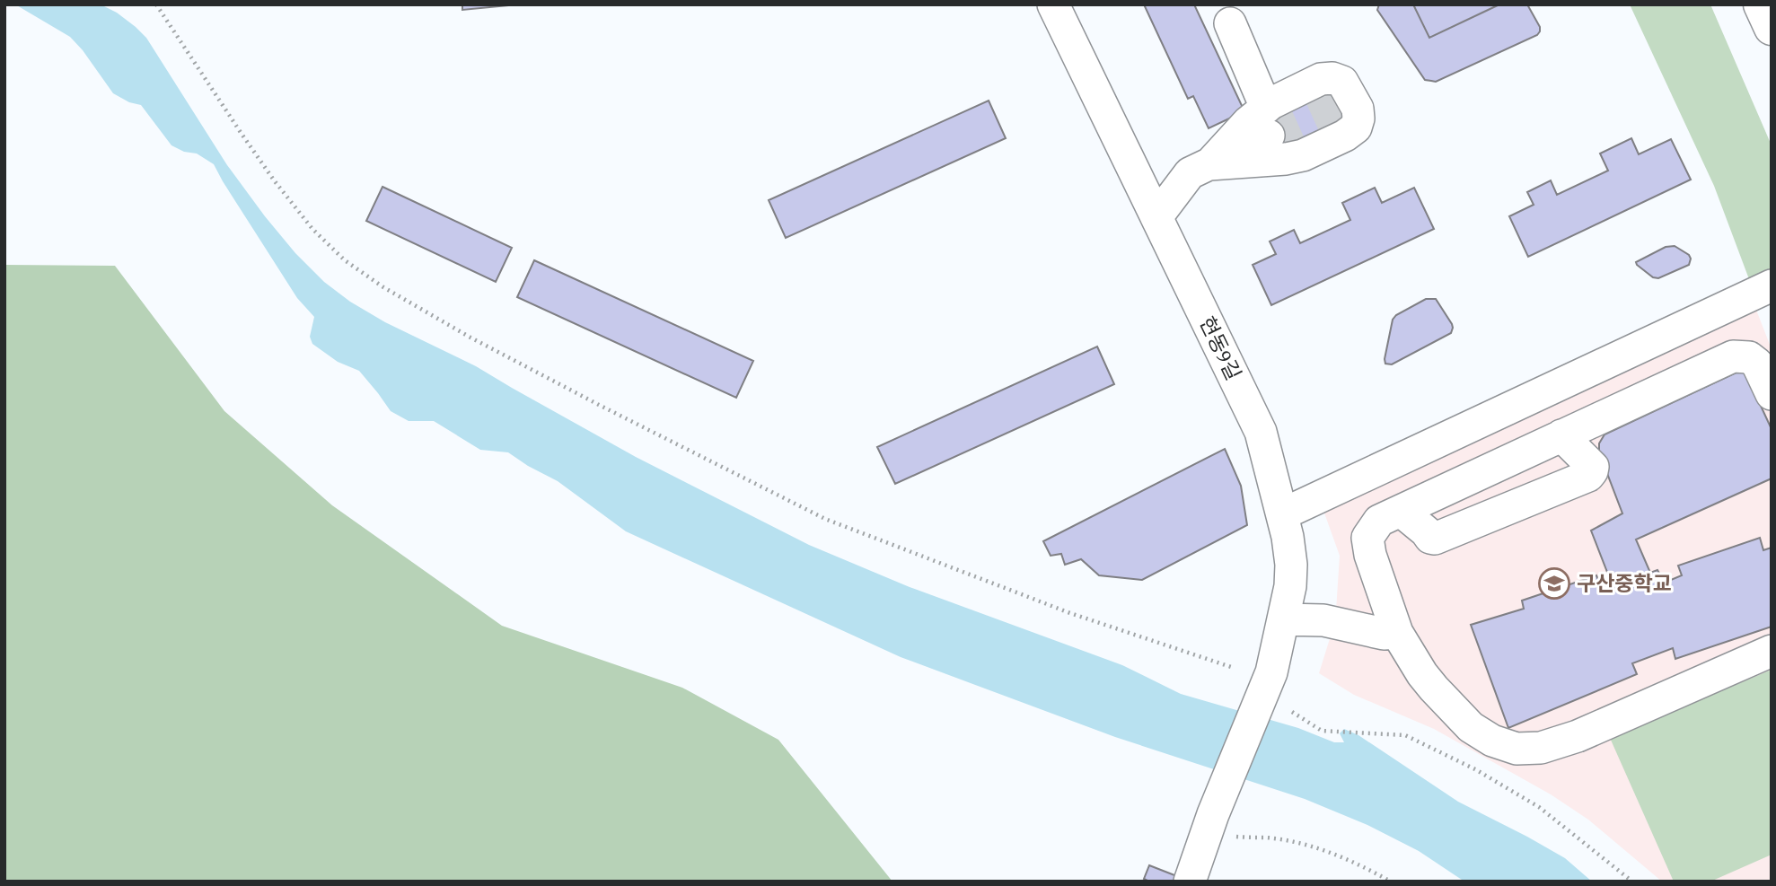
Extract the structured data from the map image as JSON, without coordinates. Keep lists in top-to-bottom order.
{
  "streets": {
    "street": ["현동9길"]
  },
  "places": {
    "school or university": ["구산중학교"]
  }
}
